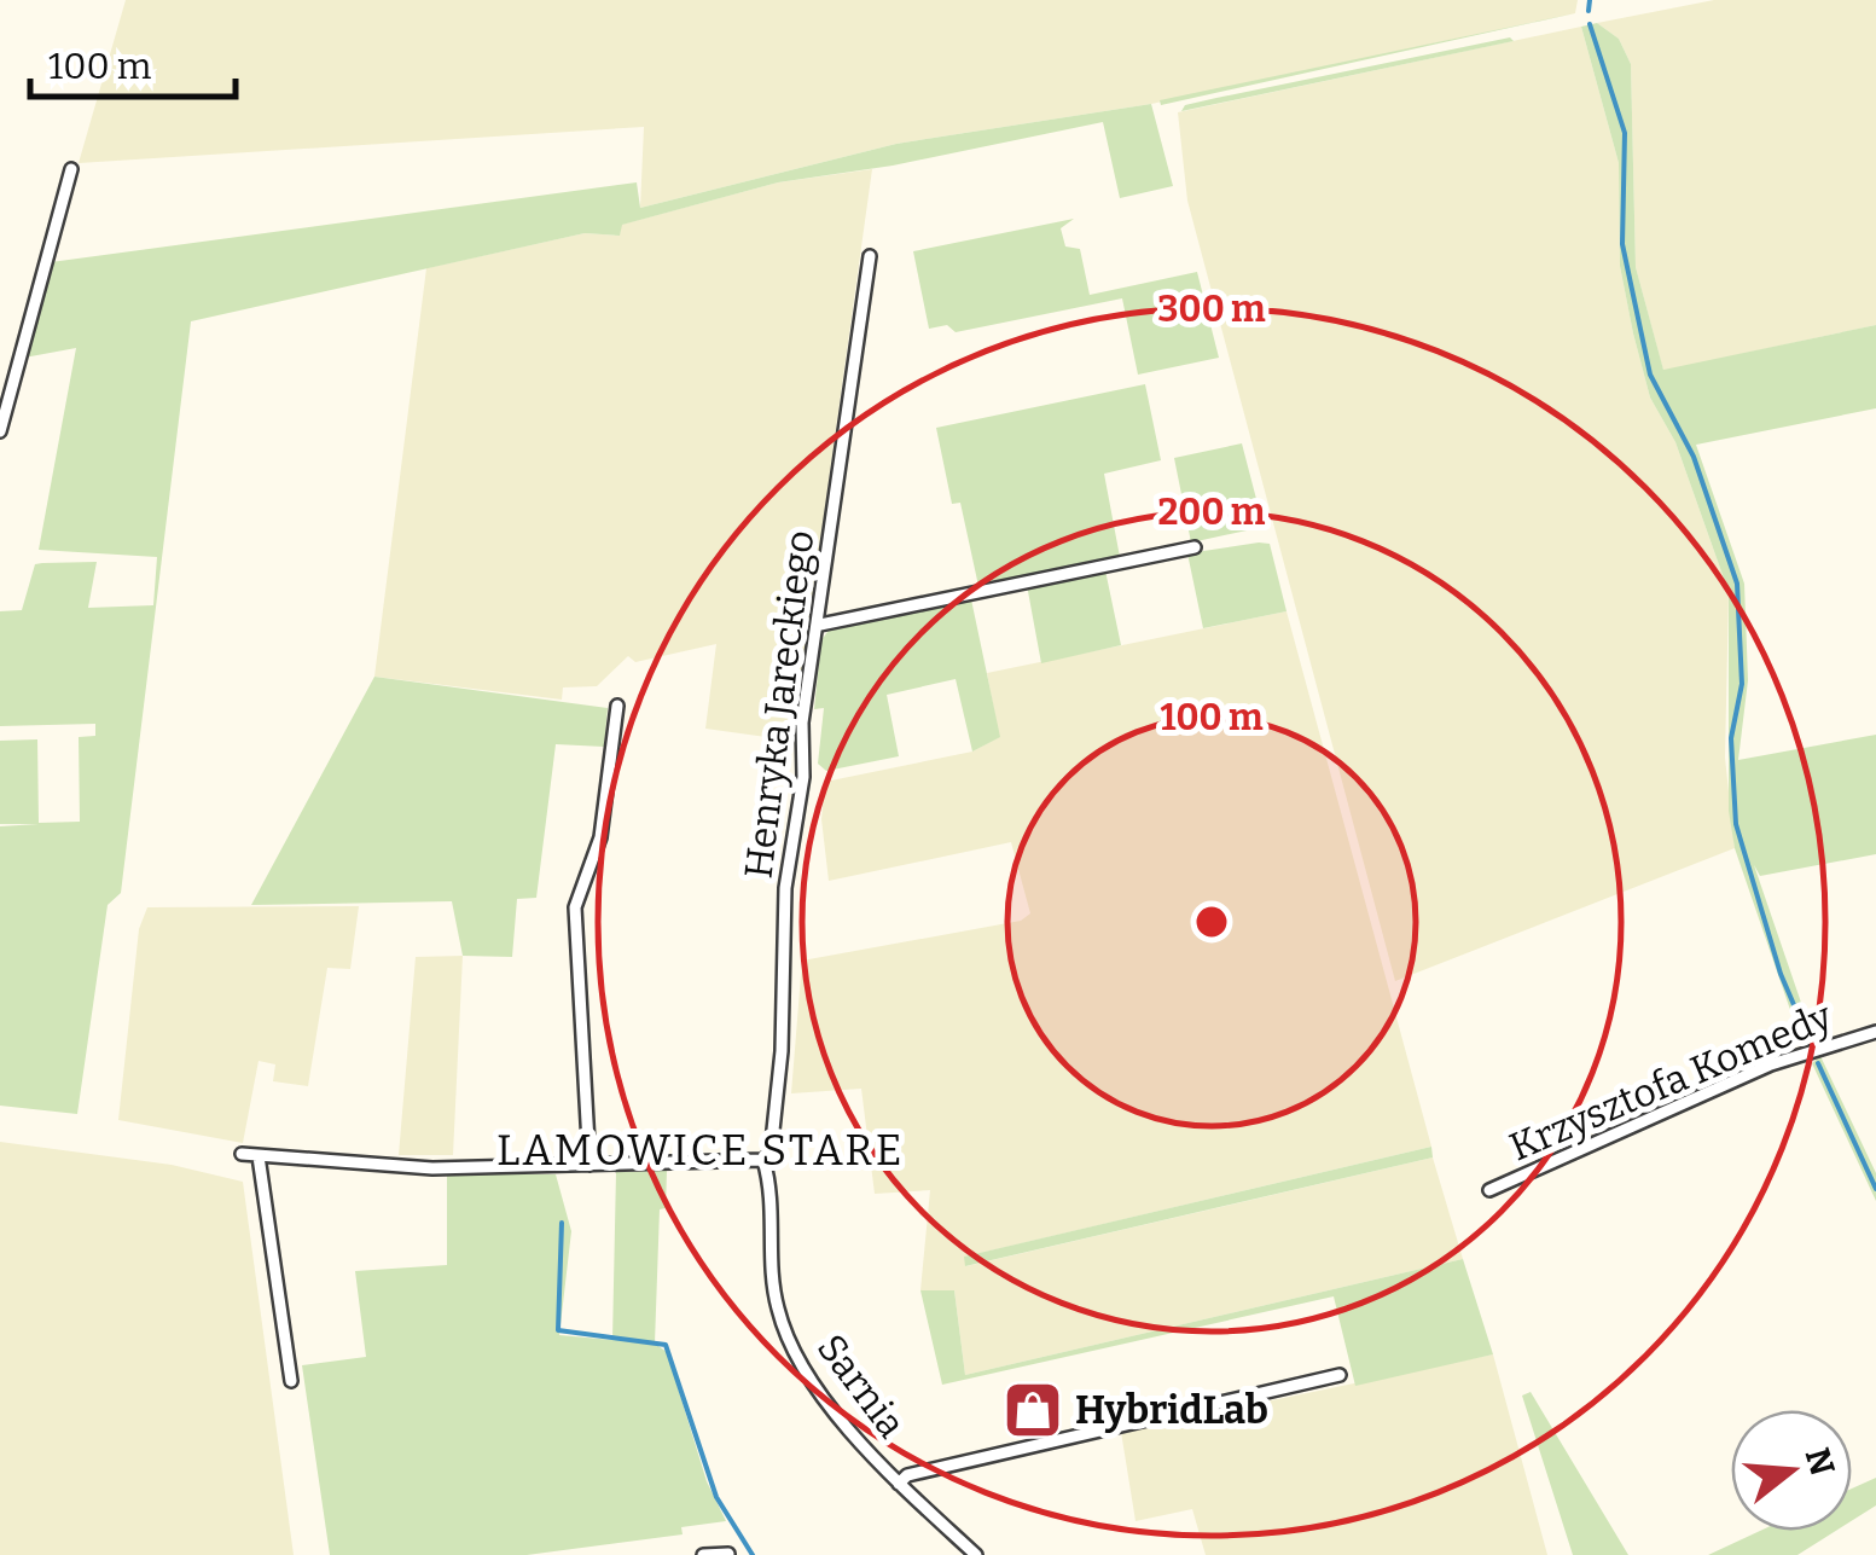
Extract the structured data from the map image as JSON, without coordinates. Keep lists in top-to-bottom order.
{
  "streets": {
    "street": ["Henryka Jareckiego", "Krzysztofa Komedy", "Sarnia"]
  },
  "crossings": [
    ["Henryka Jareckiego", "Sarnia"]
  ],
  "districts": ["LAMOWICE STARE"],
  "places": {
    "shop": ["HybridLab"]
  },
  "scale_bar": "100 m",
  "north": "right",
  "rings": ["300 m", "200 m", "100 m"]
}
